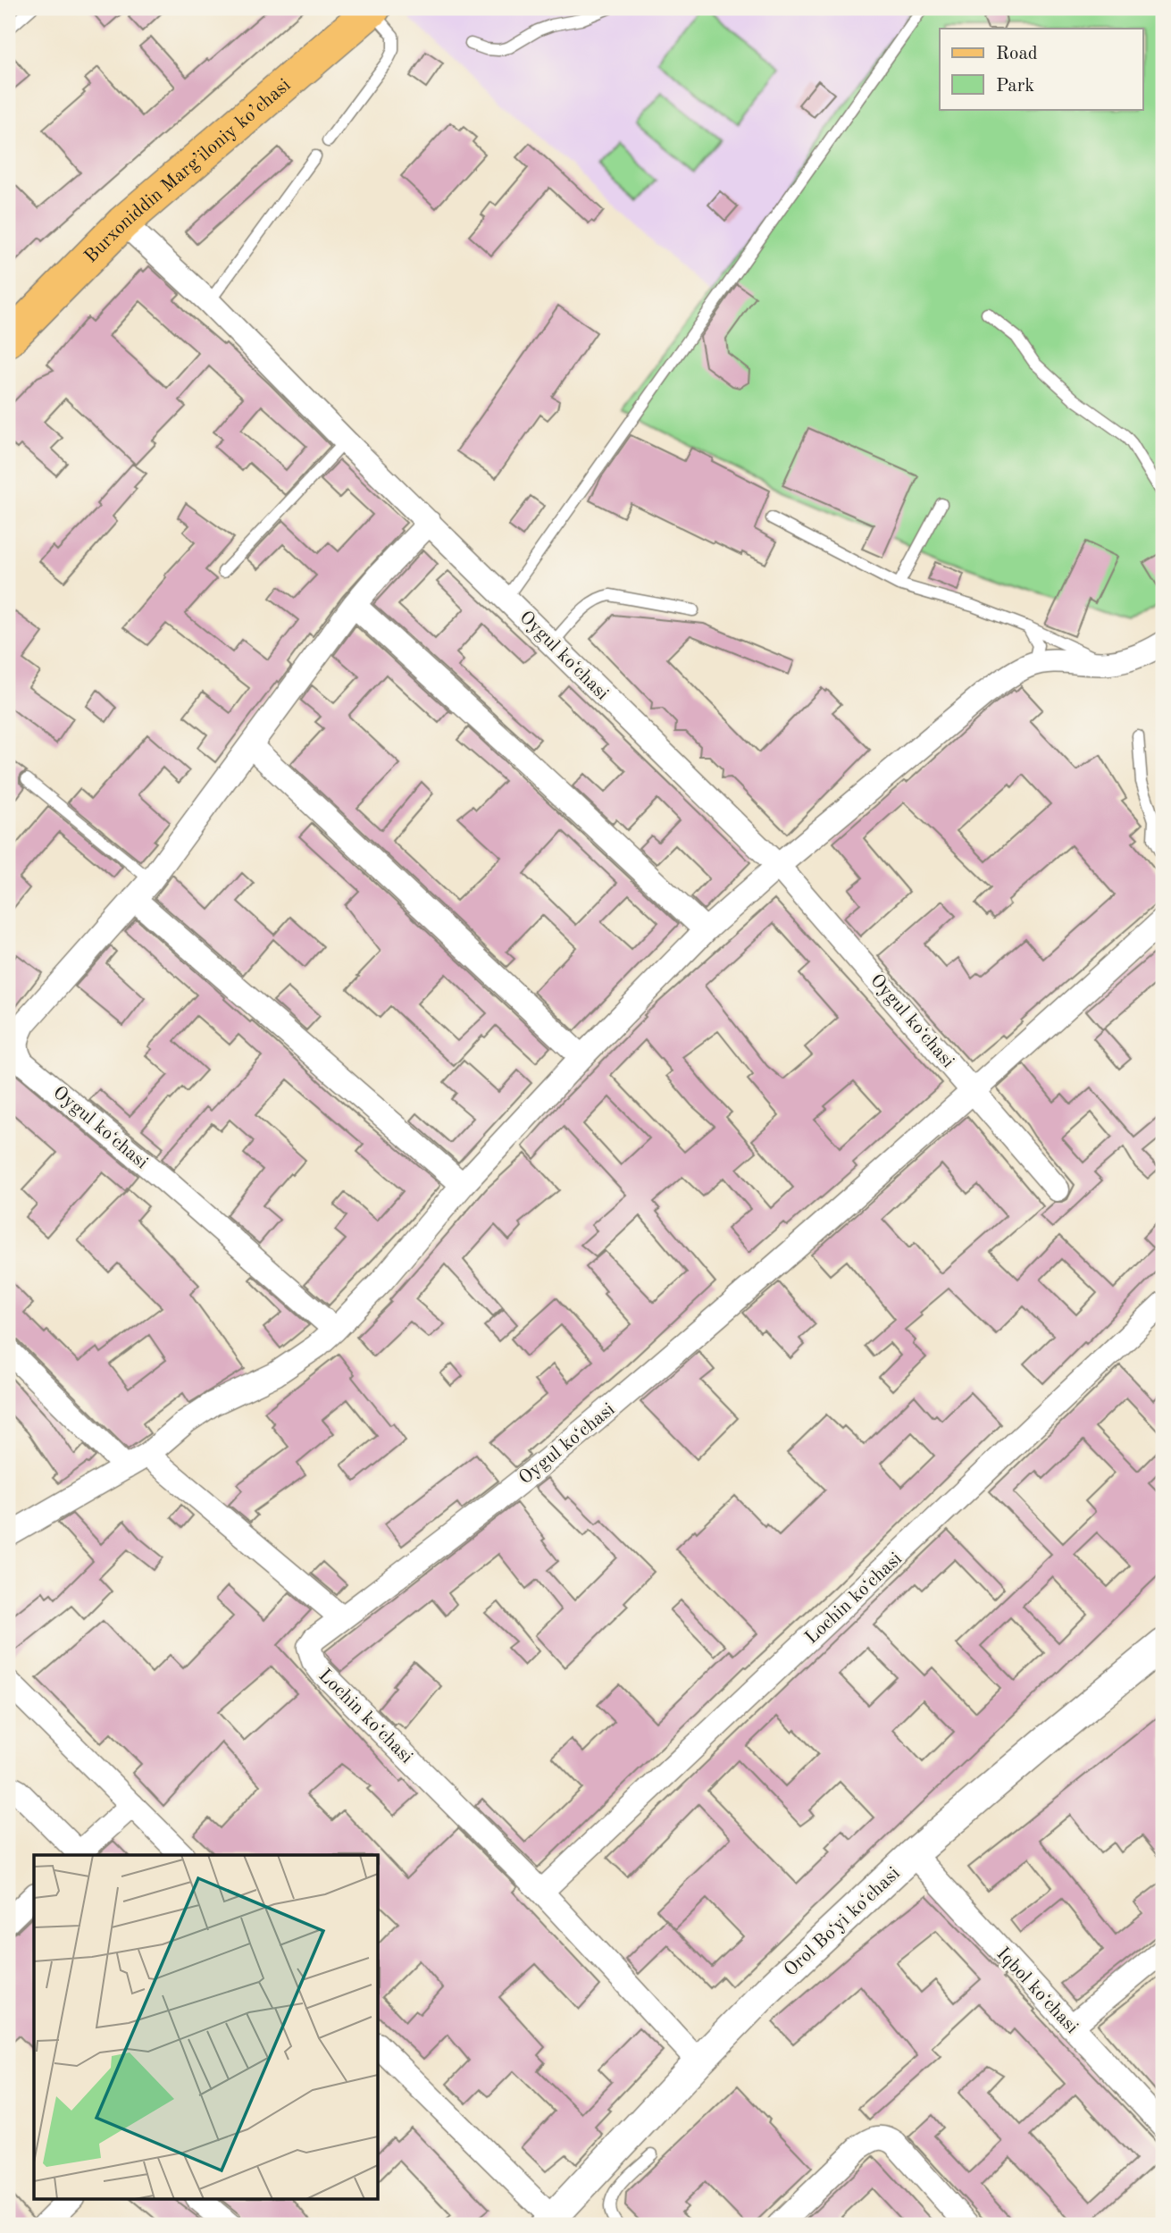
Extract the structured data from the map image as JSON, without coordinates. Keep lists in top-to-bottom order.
{
  "streets": {
    "main road": ["Burxoniddin Marg’iloniy ko’chasi"],
    "street": [
      "Oygul koʻchasi",
      "Lochin koʻchasi",
      "Orol Boʻyi koʻchasi",
      "Iqbol koʻchasi"
    ]
  },
  "crossings": [
    ["Oygul koʻchasi", "Lochin koʻchasi"],
    ["Lochin koʻchasi", "Orol Boʻyi koʻchasi"],
    ["Orol Boʻyi koʻchasi", "Iqbol koʻchasi"]
  ],
  "legend": ["Road", "Park"]
}
